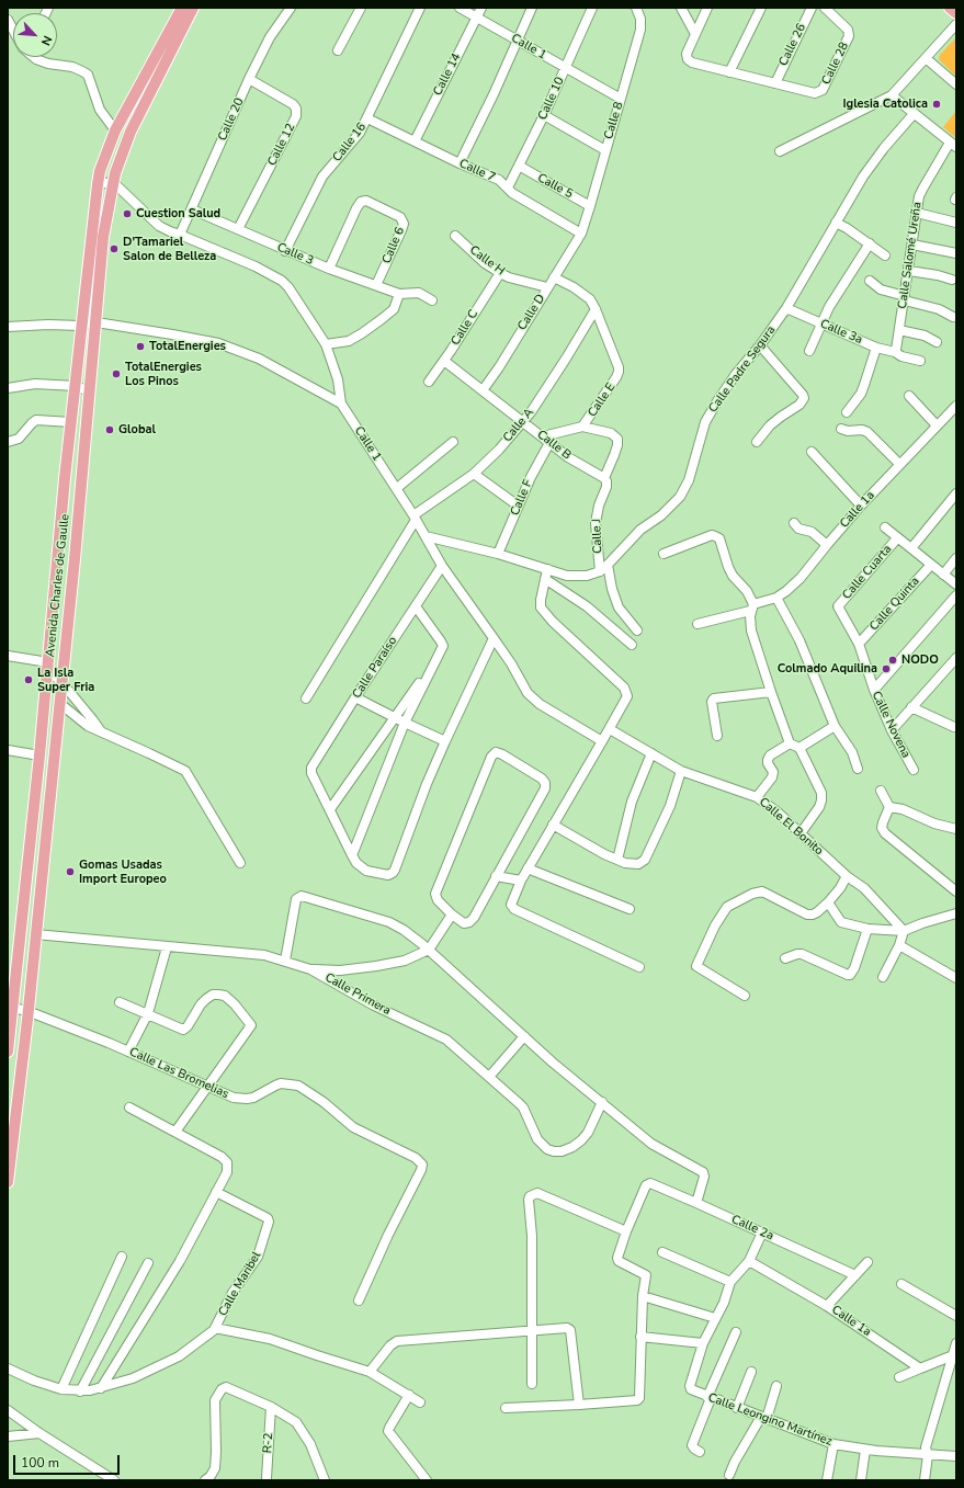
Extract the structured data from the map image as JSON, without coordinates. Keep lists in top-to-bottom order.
{
  "streets": {
    "main road": ["Avenida Charles de Gaulle"],
    "street": [
      "Calle 26",
      "Calle 1",
      "Calle 28",
      "Calle 14",
      "Calle 10",
      "Calle 20",
      "Calle 8",
      "Calle 16",
      "Calle 12",
      "Calle 7",
      "Calle 5",
      "Calle 6",
      "Calle 3",
      "Calle Salomé Ureña",
      "Calle H",
      "Calle D",
      "Calle C",
      "Calle 3a",
      "Calle Padre Segura",
      "Calle E",
      "Calle A",
      "Calle B",
      "Calle F",
      "Calle 1a",
      "Calle J",
      "Calle Cuarta",
      "Calle Quinta",
      "Calle Paraíso",
      "Calle Novena",
      "Calle El Bonito",
      "Calle Primera",
      "Calle Las Bromelias",
      "Calle 2a",
      "Calle Maribel",
      "Calle Leongino Martínez",
      "R-2"
    ]
  },
  "crossings": [
    ["Calle 26", "Calle 28"],
    ["Calle 1", "Calle 14"],
    ["Calle 1", "Calle 10"],
    ["Calle 1", "Calle 20"],
    ["Calle 1", "Calle 8"],
    ["Calle 1", "Calle Padre Segura"],
    ["Calle 1", "Calle A"],
    ["Calle 1", "Avenida Charles de Gaulle"],
    ["Calle 1", "Calle Paraíso"],
    ["Calle 14", "Calle 7"],
    ["Calle 10", "Calle 7"],
    ["Calle 10", "Calle 5"],
    ["Calle 20", "Calle 12"],
    ["Calle 20", "Calle 3"],
    ["Calle 8", "Calle 7"],
    ["Calle 8", "Calle 5"],
    ["Calle 8", "Calle D"],
    ["Calle 16", "Calle 7"],
    ["Calle 16", "Calle 3"],
    ["Calle 12", "Calle 3"],
    ["Calle 7", "Calle D"],
    ["Calle 6", "Calle 3"],
    ["Calle Salomé Ureña", "Calle 3a"],
    ["Calle H", "Calle D"],
    ["Calle H", "Calle C"],
    ["Calle D", "Calle B"],
    ["Calle C", "Calle B"],
    ["Calle 3a", "Calle Padre Segura"],
    ["Calle Padre Segura", "Calle F"],
    ["Calle Padre Segura", "Calle J"],
    ["Calle E", "Calle A"],
    ["Calle E", "Calle B"],
    ["Calle A", "Calle B"],
    ["Calle B", "Calle F"],
    ["Calle B", "Calle J"],
    ["Calle Cuarta", "Calle Novena"],
    ["Avenida Charles de Gaulle", "Calle Primera"],
    ["Avenida Charles de Gaulle", "Calle Las Bromelias"],
    ["Calle Quinta", "Calle Novena"]
  ],
  "places": [
    "Iglesia Catolica",
    "Cuestion Salud",
    "D'Tamariel Salon de Belleza",
    "TotalEnergies",
    "TotalEnergies Los Pinos",
    "Global",
    "NODO",
    "Colmado Aquilina",
    "La Isla Super Fria",
    "Gomas Usadas Import Europeo"
  ],
  "scale_bar": "100 m",
  "north": "bottom right"
}
